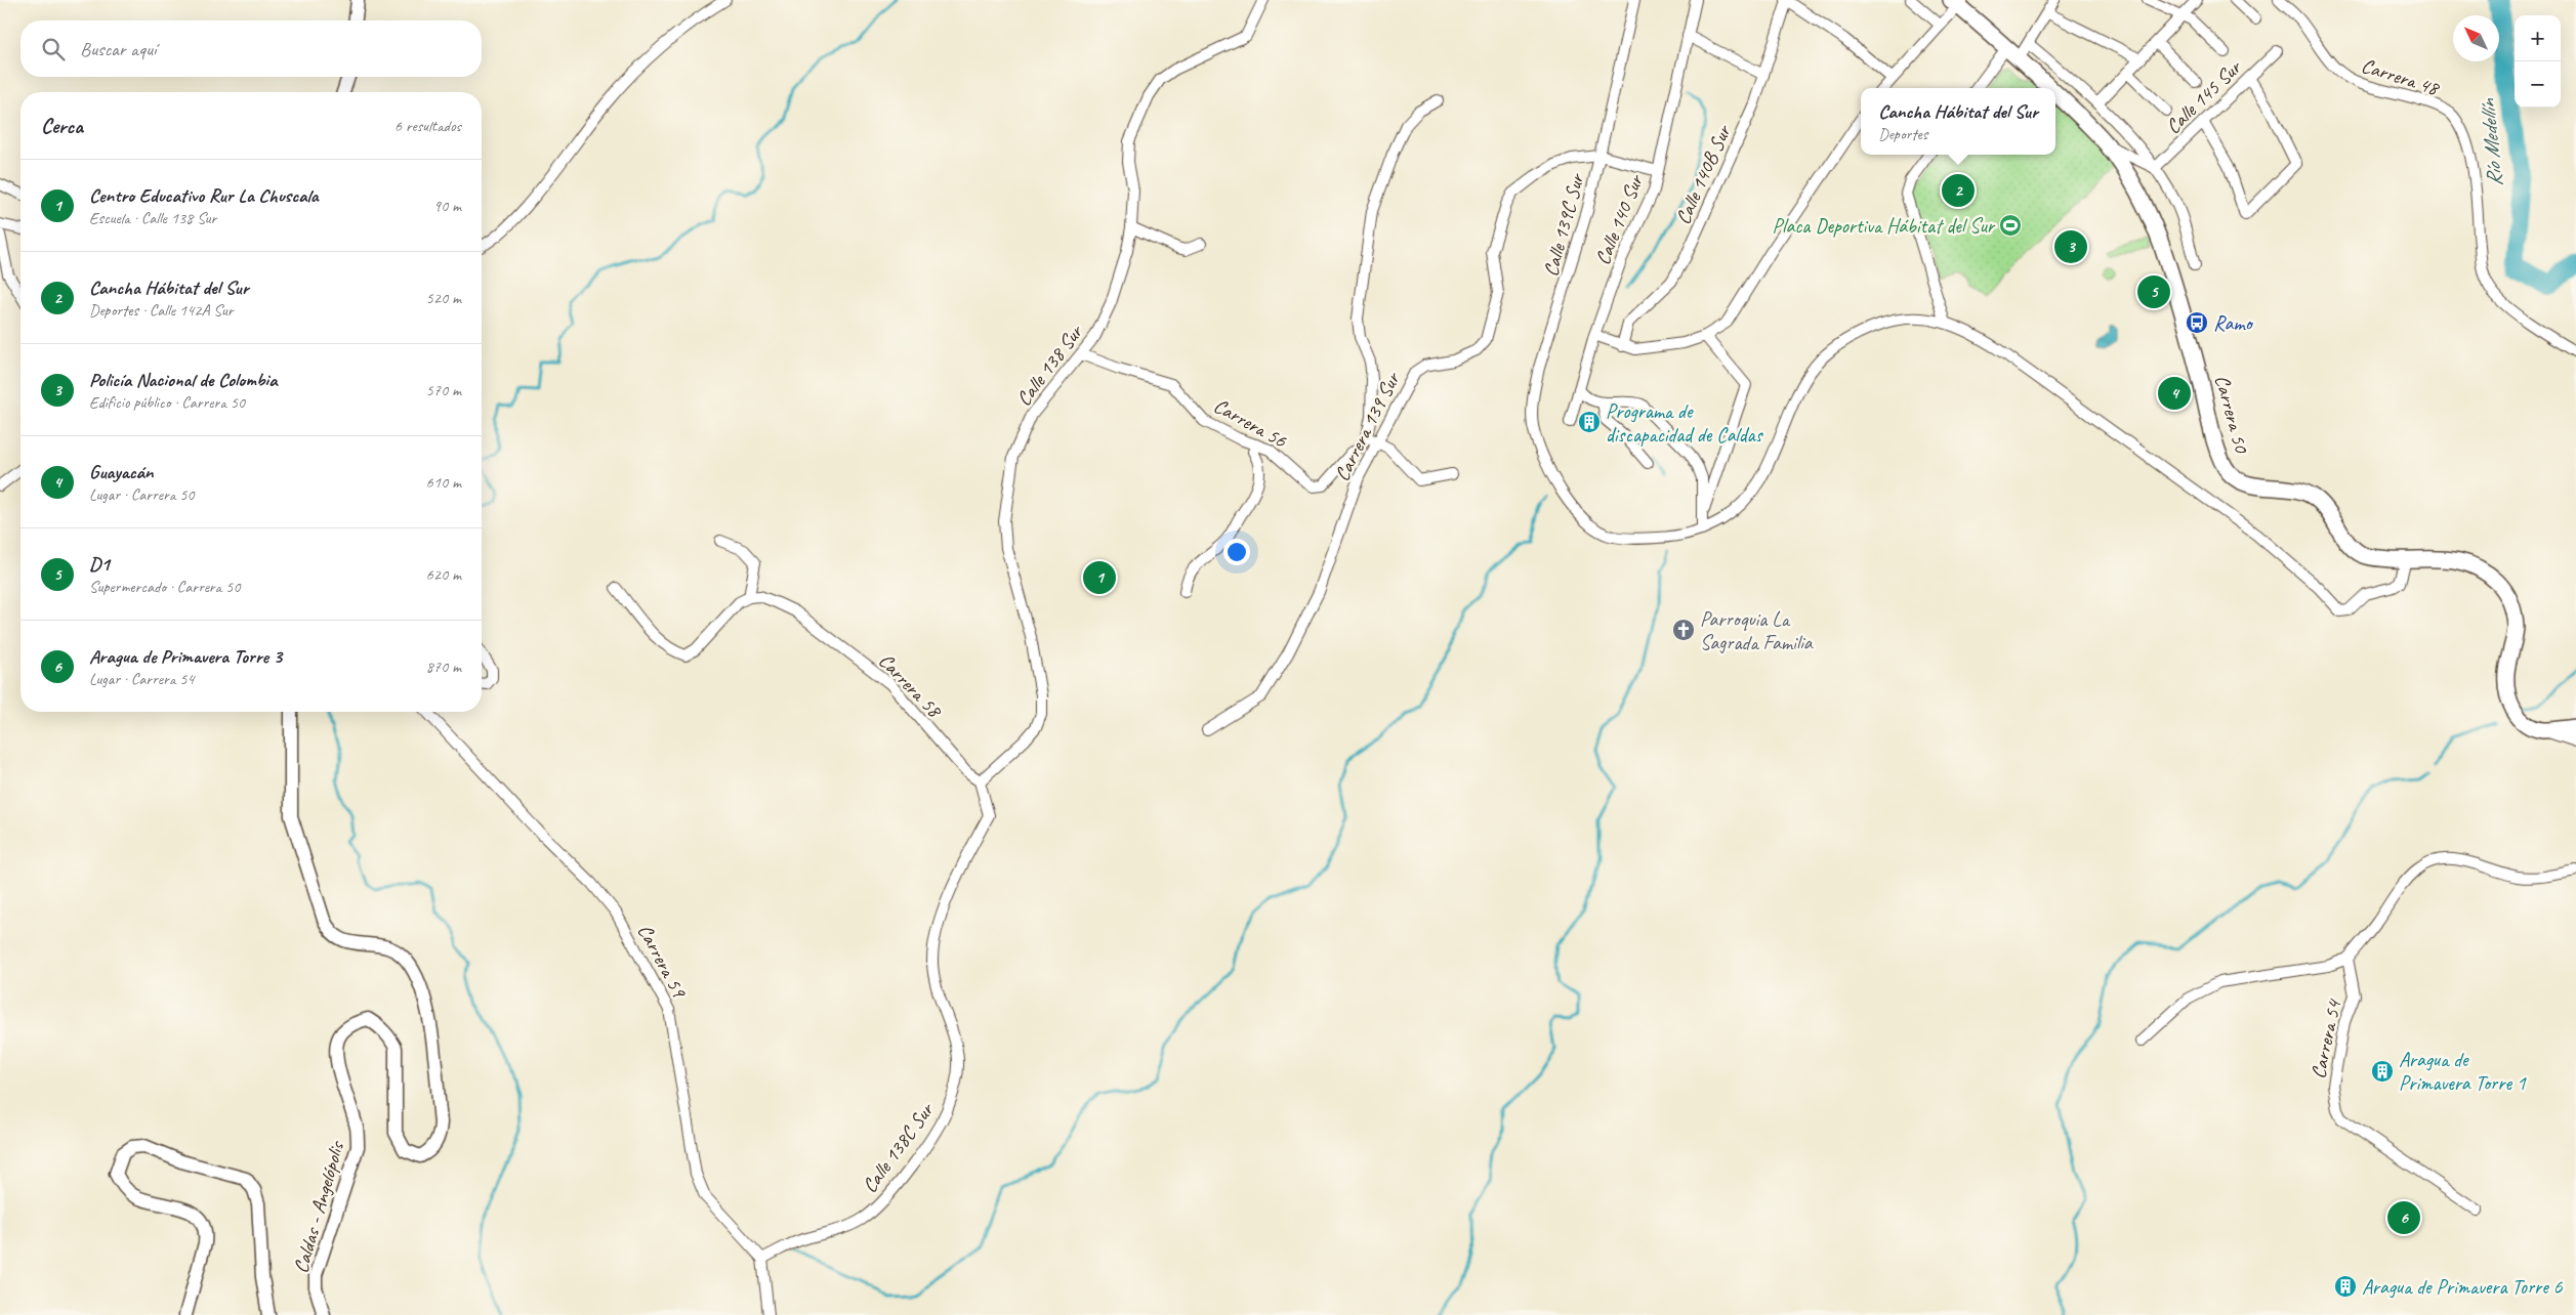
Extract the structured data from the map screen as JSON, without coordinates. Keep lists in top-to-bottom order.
{
  "streets": {
    "main road": ["Carrera 50"],
    "street": [
      "Carrera 48",
      "Calle 145 Sur",
      "Calle 140B Sur",
      "Calle 140 Sur",
      "Calle 139C Sur",
      "Calle 138 Sur",
      "Carrera 56",
      "Carrera 139 Sur",
      "Carrera 58",
      "Carrera 59",
      "Carrera 54",
      "Calle 138C Sur",
      "Caldas - Angelópolis"
    ]
  },
  "crossings": [
    ["Calle 140 Sur", "Carrera 139 Sur"],
    ["Calle 139C Sur", "Carrera 139 Sur"],
    ["Calle 138 Sur", "Carrera 56"],
    ["Calle 138 Sur", "Carrera 58"],
    ["Calle 138 Sur", "Calle 138C Sur"],
    ["Carrera 58", "Calle 138C Sur"],
    ["Carrera 59", "Calle 138C Sur"]
  ],
  "water": ["Río Medellín"],
  "places": {
    "sports": ["Placa Deportiva Hábitat del Sur"],
    "bus stop": ["Ramo"],
    "building": ["Programa de discapacidad de Caldas", "Aragua de Primavera Torre 1", "Aragua de Primavera Torre 6"],
    "church": ["Parroquia La Sagrada Familia"]
  },
  "north": "top left",
  "page": {
    "map_buttons": ["+", "−"],
    "search": "Buscar aquí",
    "popup": ["Cancha Hábitat del Sur", "Deportes"],
    "heading": ["Cerca", "6 resultados"],
    "list": [
      {
        "mark": "1",
        "name": "Centro Educativo Rur La Chuscala",
        "note": "Escuela · Calle 138 Sur",
        "value": "90 m"
      },
      {
        "mark": "2",
        "name": "Cancha Hábitat del Sur",
        "note": "Deportes · Calle 142A Sur",
        "value": "520 m"
      },
      {
        "mark": "3",
        "name": "Policía Nacional de Colombia",
        "note": "Edificio público · Carrera 50",
        "value": "570 m"
      },
      {
        "mark": "4",
        "name": "Guayacán",
        "note": "Lugar · Carrera 50",
        "value": "610 m"
      },
      {
        "mark": "5",
        "name": "D1",
        "note": "Supermercado · Carrera 50",
        "value": "620 m"
      },
      {
        "mark": "6",
        "name": "Aragua de Primavera Torre 3",
        "note": "Lugar · Carrera 54",
        "value": "870 m"
      }
    ],
    "pins": [
      "2",
      "3",
      "5",
      "4",
      "1",
      "6"
    ]
  }
}
